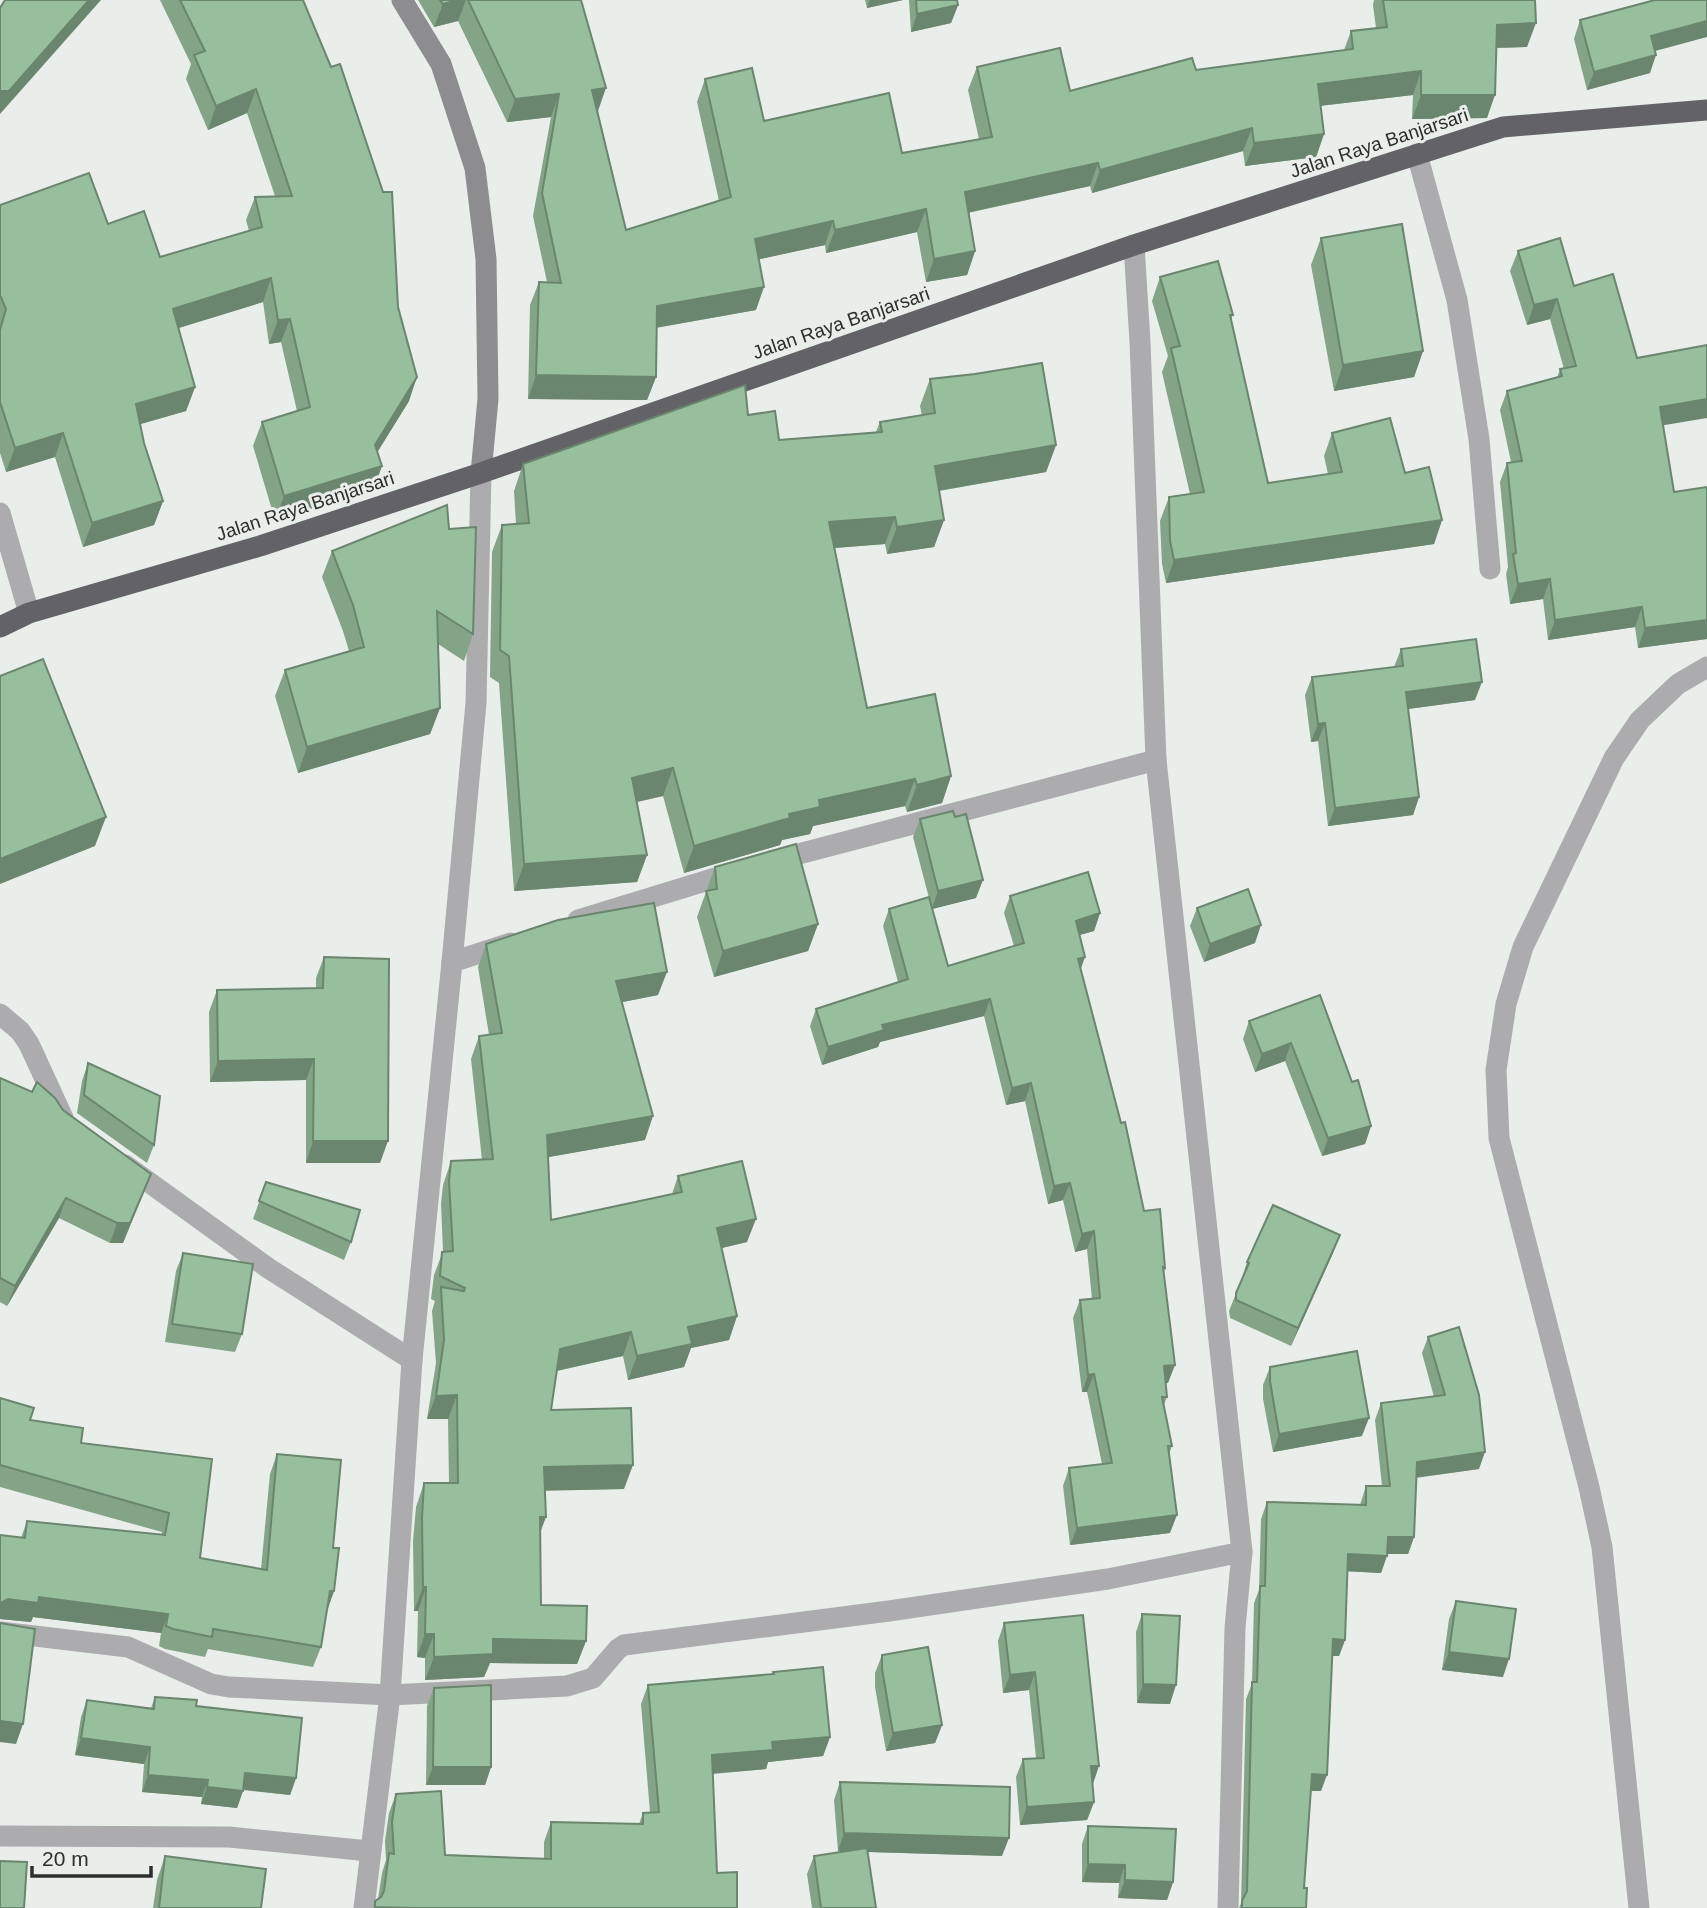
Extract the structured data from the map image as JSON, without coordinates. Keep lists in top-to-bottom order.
{
  "streets": {
    "highway": ["Jalan Raya Banjarsari"]
  },
  "scale_bar": "20 m"
}
